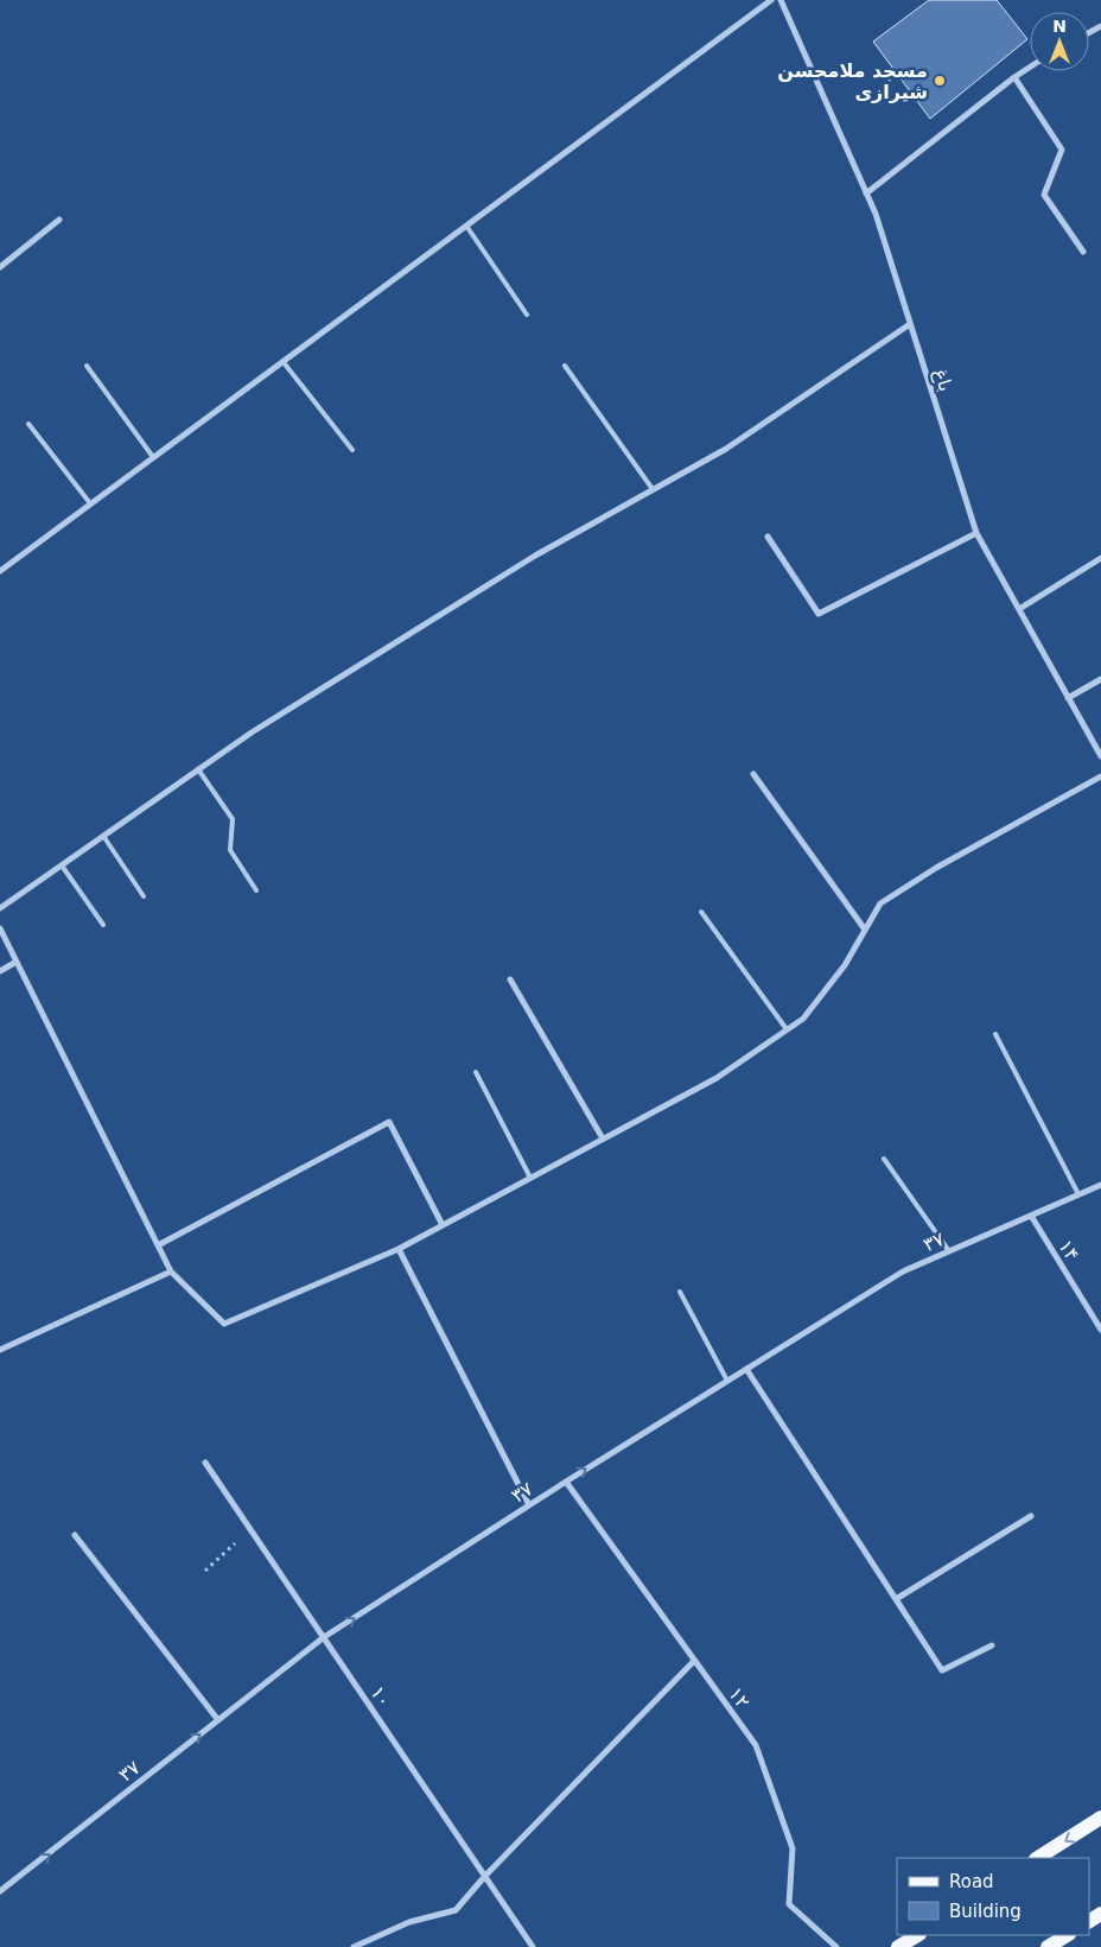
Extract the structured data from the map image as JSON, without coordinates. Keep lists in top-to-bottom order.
{
  "streets": {
    "street": [
      "باغ",
      "۳۷",
      "۱۴",
      "۱۰",
      "۱۲"
    ]
  },
  "crossings": [
    ["۳۷", "۱۴"],
    ["۳۷", "۱۰"],
    ["۳۷", "۱۲"]
  ],
  "one_way": ["۳۷"],
  "places": ["مسجد ملامحسن شیرازی"],
  "legend": ["Road", "Building"],
  "north": "top"
}
